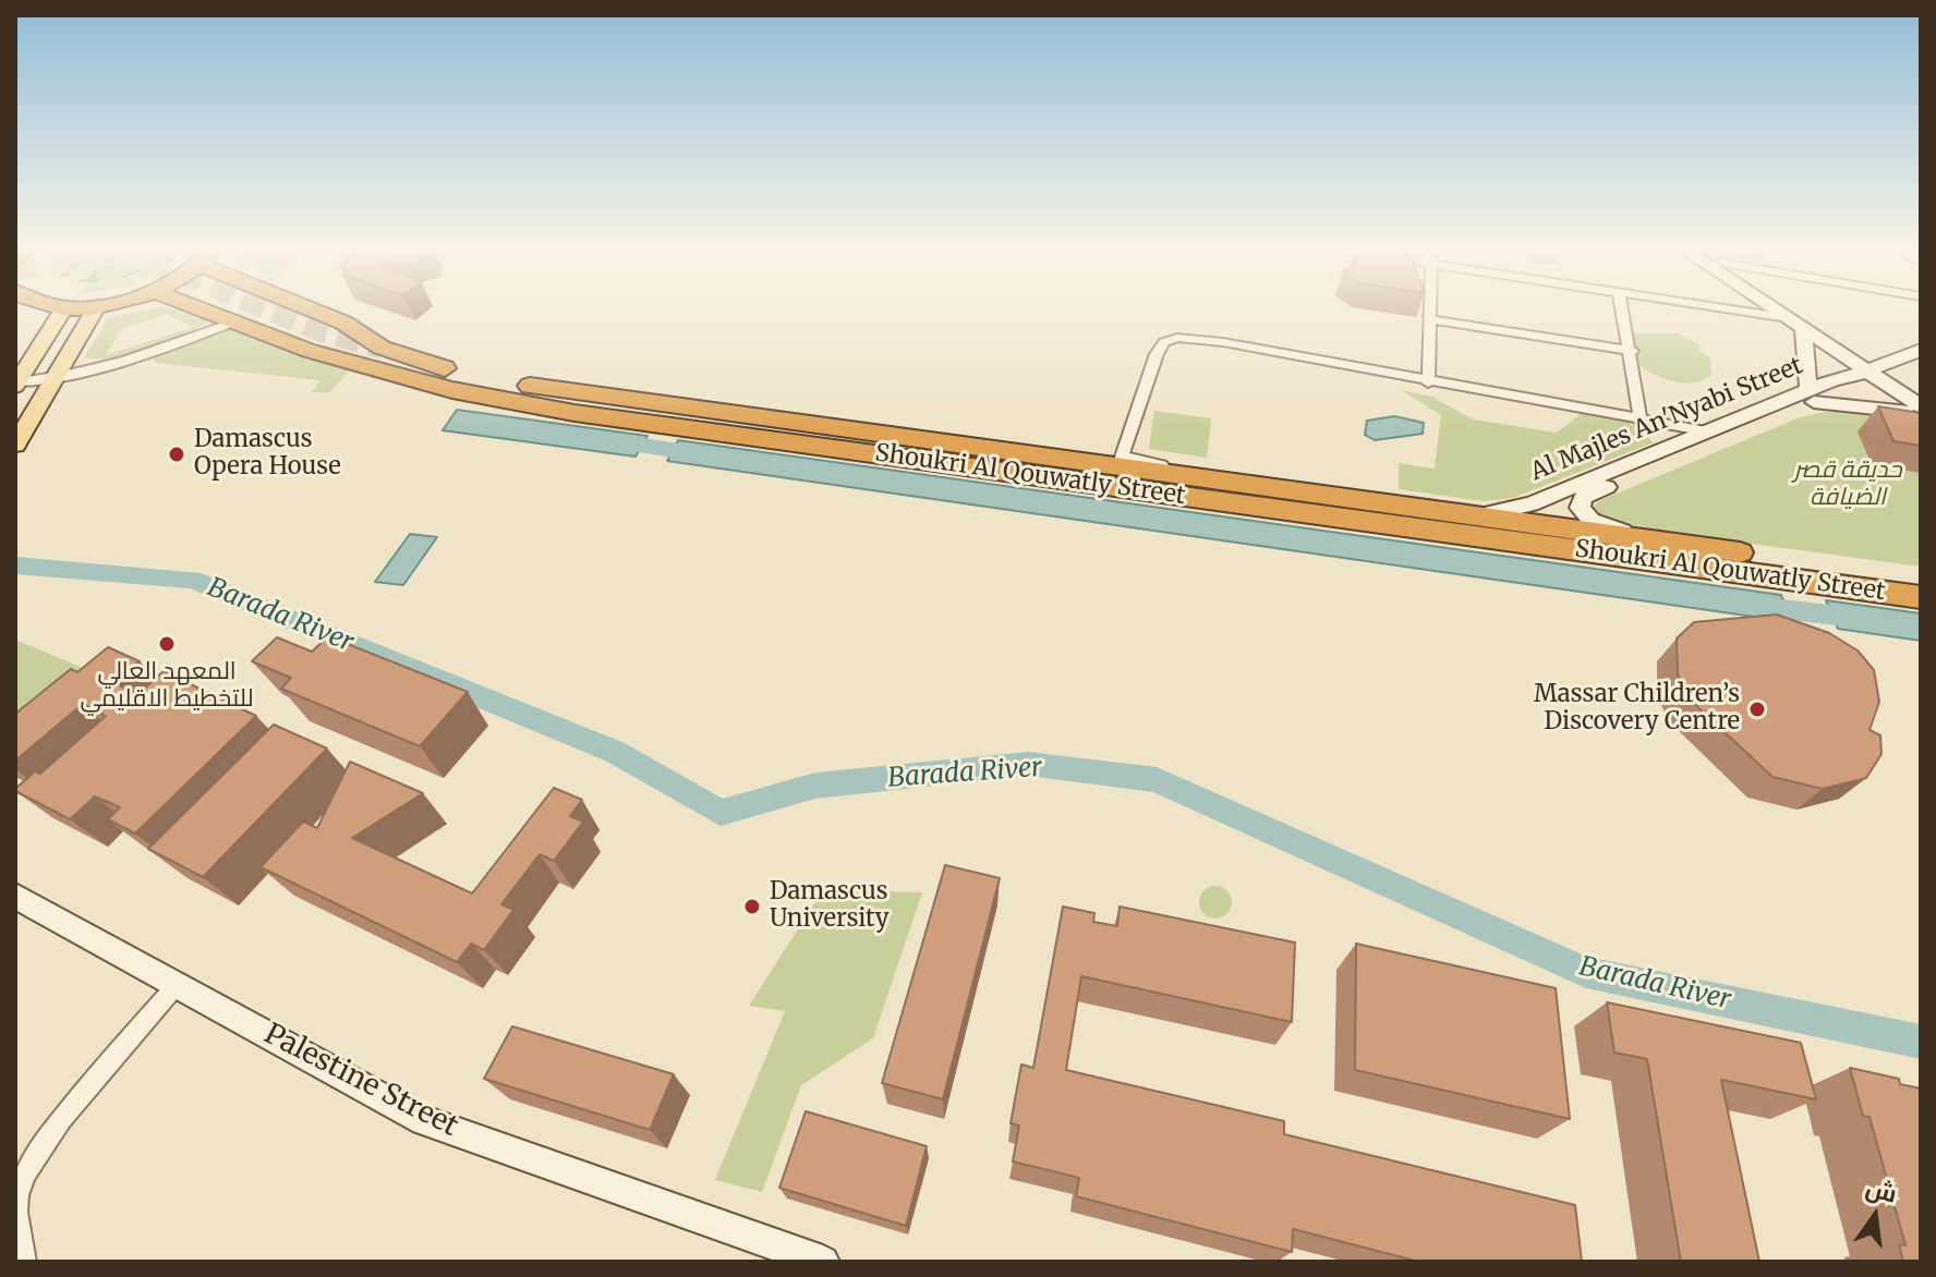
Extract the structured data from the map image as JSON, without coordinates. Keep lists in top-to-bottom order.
{
  "streets": {
    "highway": ["Shoukri Al Qouwatly Street"],
    "main road": ["Al Majles An'Nyabi Street", "Palestine Street"]
  },
  "crossings": [
    ["Al Majles An'Nyabi Street", "Shoukri Al Qouwatly Street"]
  ],
  "water": ["Barada River"],
  "parks": ["حديقة قصر الضيافة"],
  "places": [
    "Damascus Opera House",
    "المعهد العالي للتخطيط الاقليمي",
    "Massar Children’s Discovery Centre",
    "Damascus University"
  ],
  "north": "top"
}
